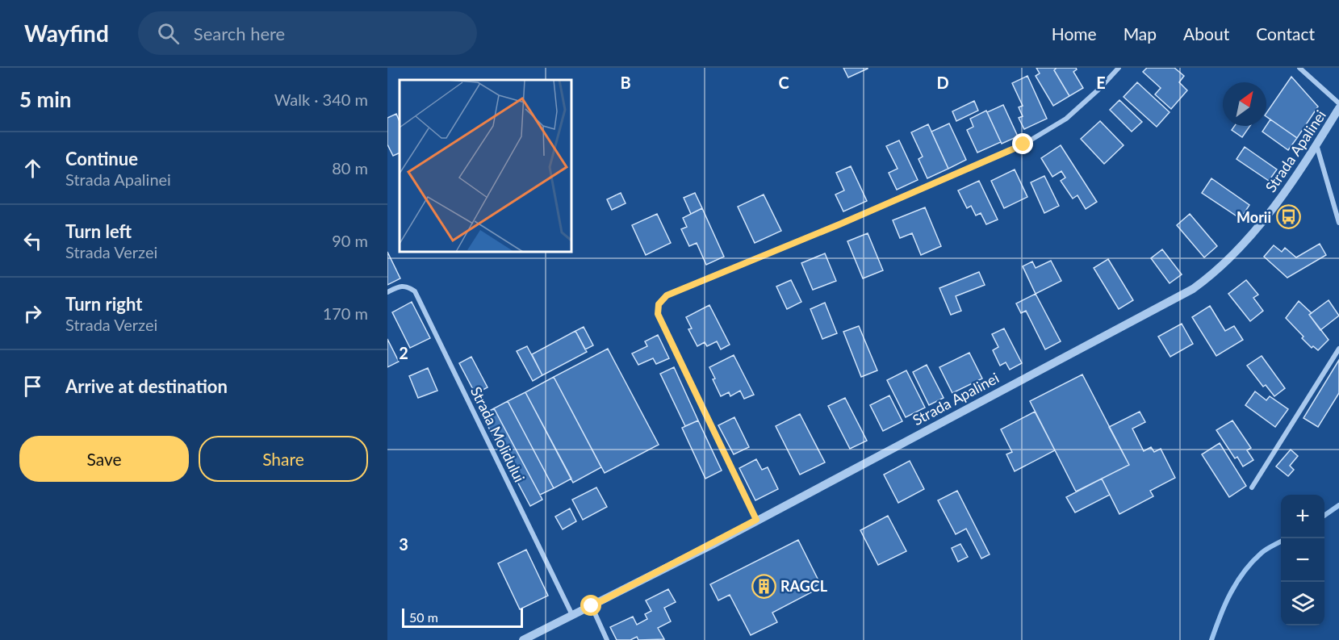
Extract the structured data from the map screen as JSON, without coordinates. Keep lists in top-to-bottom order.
{
  "streets": {
    "street": ["Strada Apalinei", "Strada Molidului"]
  },
  "crossings": [
    ["Strada Apalinei", "Strada Molidului"]
  ],
  "places": {
    "bus stop": ["Morii"],
    "building": ["RAGCL"]
  },
  "scale_bar": "50 m",
  "north": "top right",
  "page": {
    "header": "Wayfind",
    "search": "Search here",
    "nav": [
      "Home",
      "Map",
      "About",
      "Contact"
    ],
    "heading": ["5 min", "Walk · 340 m"],
    "list": [
      ["Continue", "Strada Apalinei", "80 m"],
      ["Turn left", "Strada Verzei", "90 m"],
      ["Turn right", "Strada Verzei", "170 m"],
      "Arrive at destination"
    ],
    "buttons": ["Save", "Share"],
    "map_buttons": ["+", "−"],
    "scale": "50 m"
  },
  "grid": {
    "columns": [
      "B",
      "C",
      "D",
      "E"
    ],
    "rows": ["2", "3"]
  }
}
